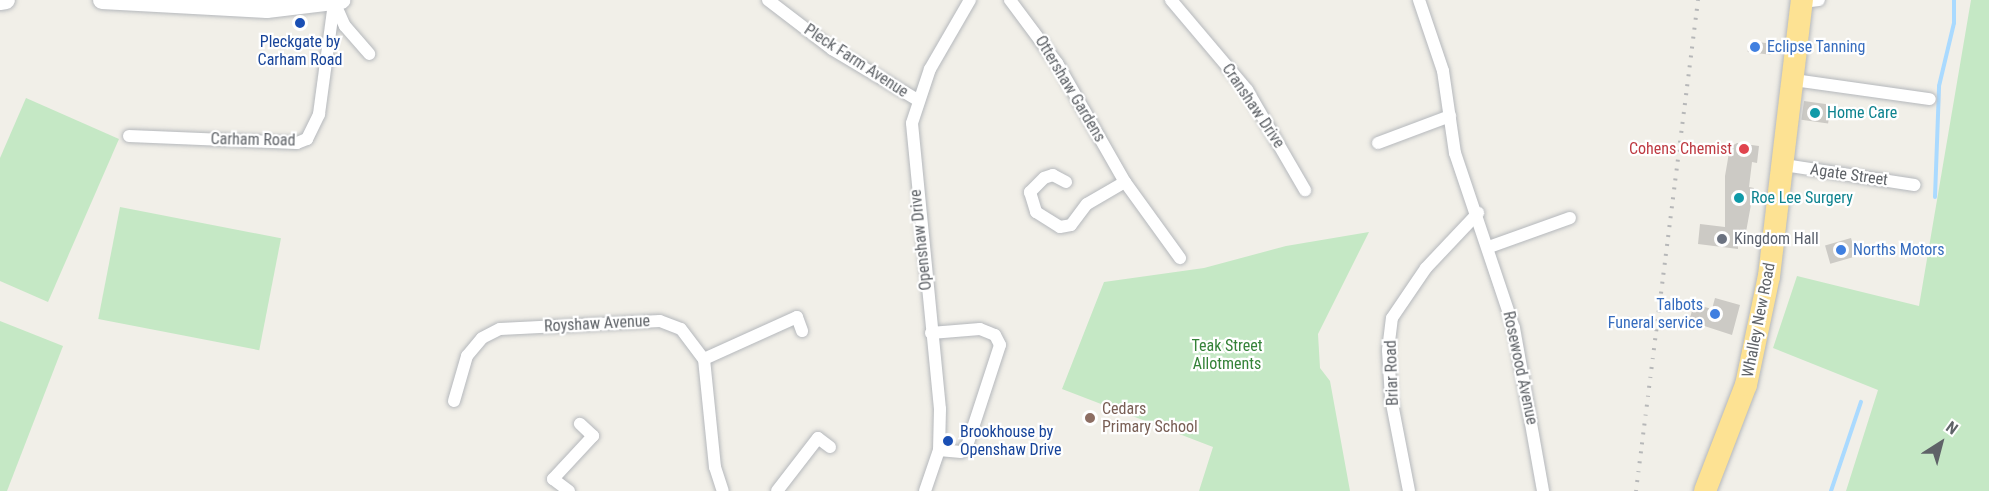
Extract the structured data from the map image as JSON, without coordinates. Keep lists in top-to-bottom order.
{
  "streets": {
    "highway": ["Whalley New Road"],
    "street": [
      "Pleck Farm Avenue",
      "Ottershaw Gardens",
      "Cranshaw Drive",
      "Carham Road",
      "Agate Street",
      "Openshaw Drive",
      "Royshaw Avenue",
      "Rosewood Avenue",
      "Briar Road"
    ]
  },
  "crossings": [
    ["Pleck Farm Avenue", "Openshaw Drive"],
    ["Agate Street", "Whalley New Road"],
    ["Rosewood Avenue", "Briar Road"]
  ],
  "parks": ["Teak Street Allotments"],
  "places": [
    "Pleckgate by Carham Road",
    "Eclipse Tanning",
    "Home Care",
    "Cohens Chemist",
    "Roe Lee Surgery",
    "Kingdom Hall",
    "Norths Motors",
    "Talbots Funeral service",
    "Cedars Primary School",
    "Brookhouse by Openshaw Drive"
  ],
  "north": "top right"
}
